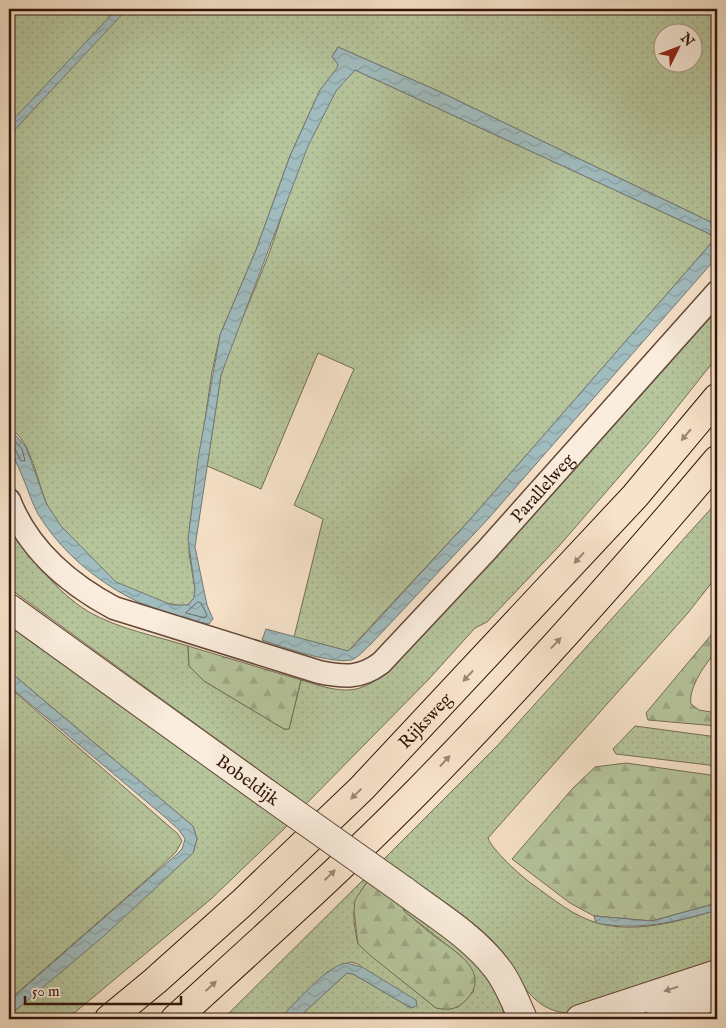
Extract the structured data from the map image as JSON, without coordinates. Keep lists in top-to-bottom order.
{
  "streets": {
    "highway": ["Rijksweg"],
    "street": ["Parallelweg", "Bobeldijk"]
  },
  "scale_bar": "50 m",
  "north": "top right"
}
